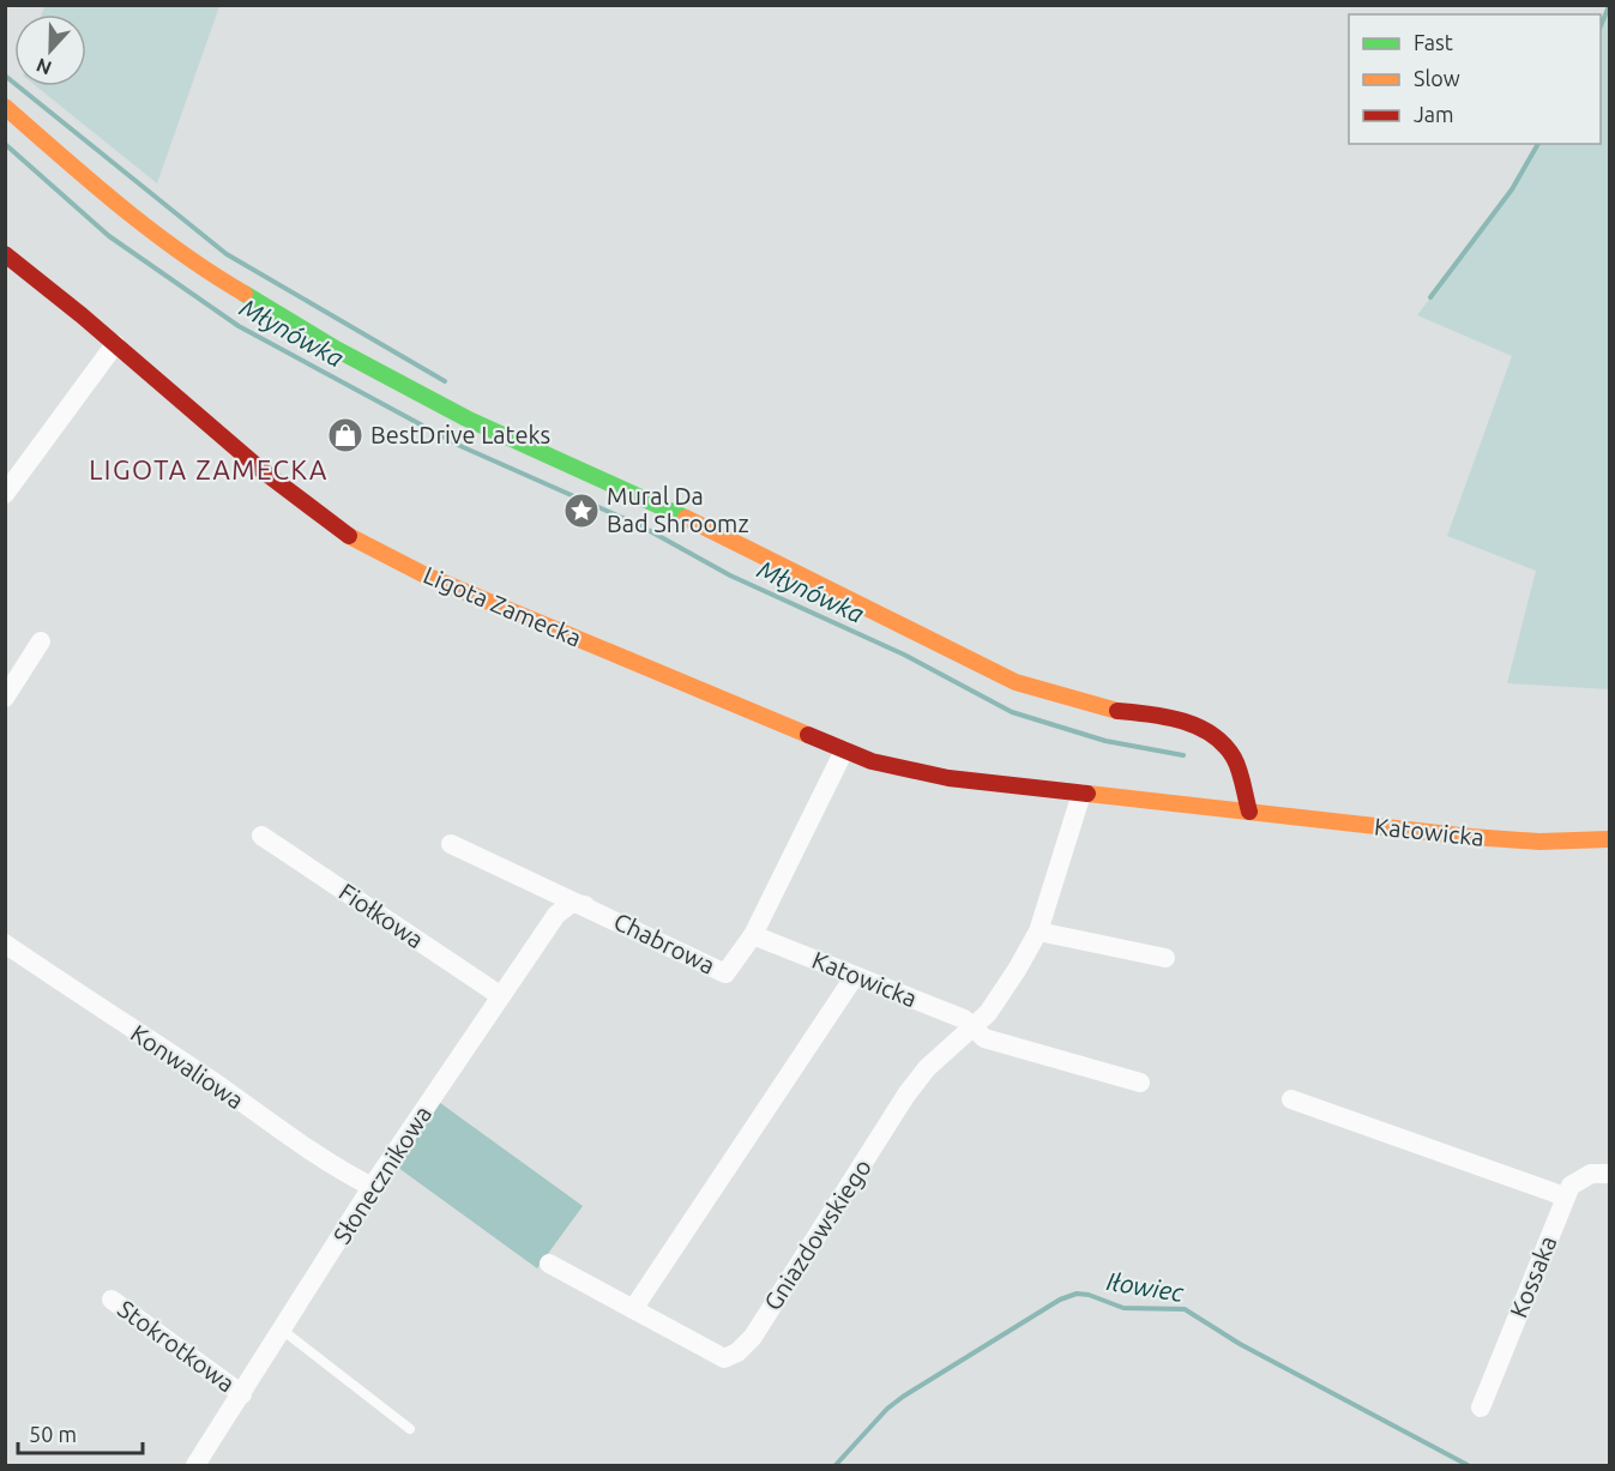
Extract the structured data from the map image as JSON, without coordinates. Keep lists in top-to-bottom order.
{
  "streets": {
    "main road": ["Ligota Zamecka", "Katowicka"],
    "street": [
      "Fiołkowa",
      "Chabrowa",
      "Konwaliowa",
      "Słonecznikowa",
      "Gniazdowskiego",
      "Kossaka",
      "Stokrotkowa"
    ]
  },
  "crossings": [
    ["Ligota Zamecka", "Katowicka"],
    ["Ligota Zamecka", "Chabrowa"],
    ["Katowicka", "Chabrowa"],
    ["Katowicka", "Gniazdowskiego"],
    ["Fiołkowa", "Słonecznikowa"],
    ["Chabrowa", "Słonecznikowa"],
    ["Konwaliowa", "Słonecznikowa"],
    ["Słonecznikowa", "Stokrotkowa"]
  ],
  "districts": ["LIGOTA ZAMECKA"],
  "water": ["Młynówka", "Iłowiec"],
  "places": {
    "shop": ["BestDrive Lateks"],
    "place": ["Mural Da Bad Shroomz"]
  },
  "legend": ["Fast", "Slow", "Jam"],
  "scale_bar": "50 m",
  "north": "bottom"
}
